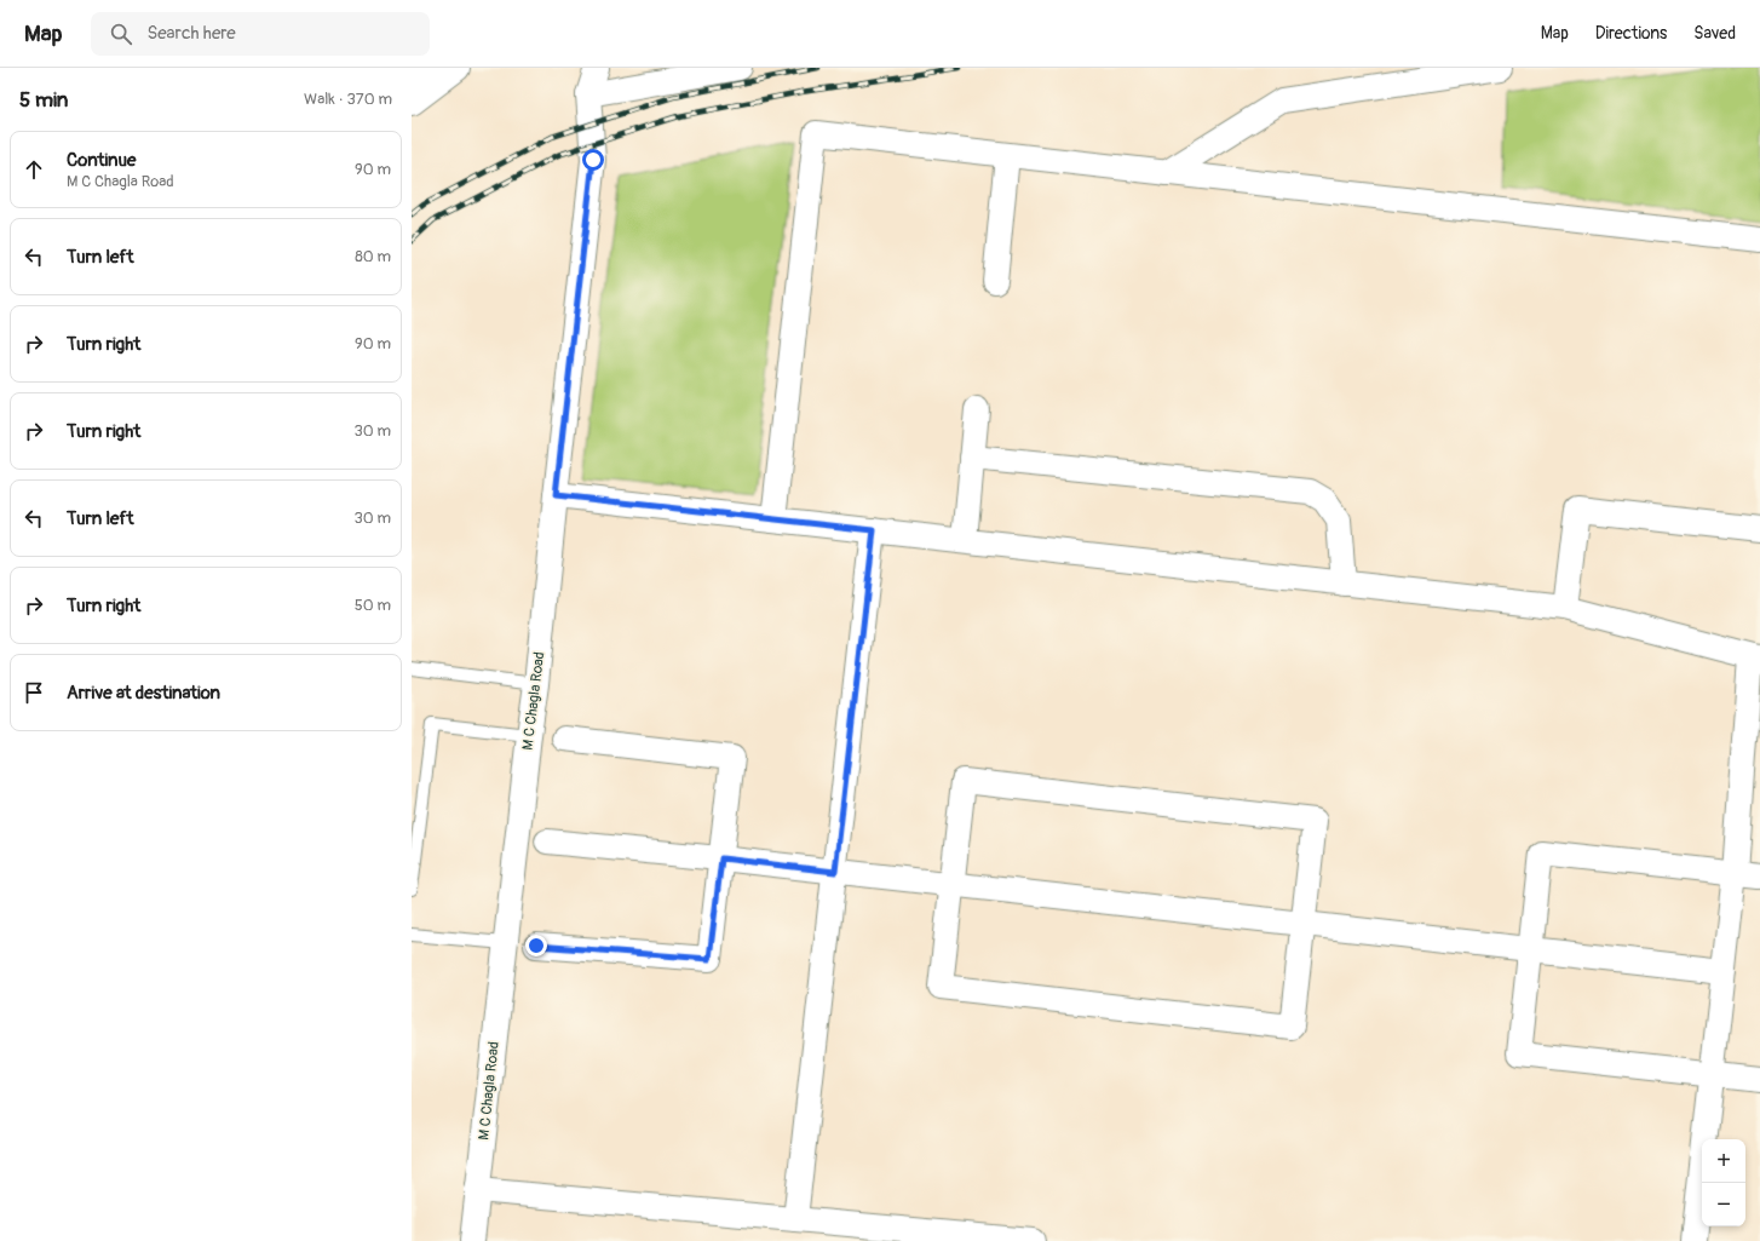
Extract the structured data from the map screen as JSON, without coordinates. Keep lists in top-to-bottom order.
{
  "streets": {
    "street": ["M C Chagla Road"]
  },
  "page": {
    "header": "Map",
    "search": "Search here",
    "nav": ["Map", "Directions", "Saved"],
    "heading": ["5 min", "Walk · 370 m"],
    "list": [
      ["Continue", "M C Chagla Road", "90 m"],
      ["Turn left", "80 m"],
      ["Turn right", "90 m"],
      ["Turn right", "30 m"],
      ["Turn left", "30 m"],
      ["Turn right", "50 m"],
      "Arrive at destination"
    ],
    "map_buttons": ["+", "−"]
  }
}
